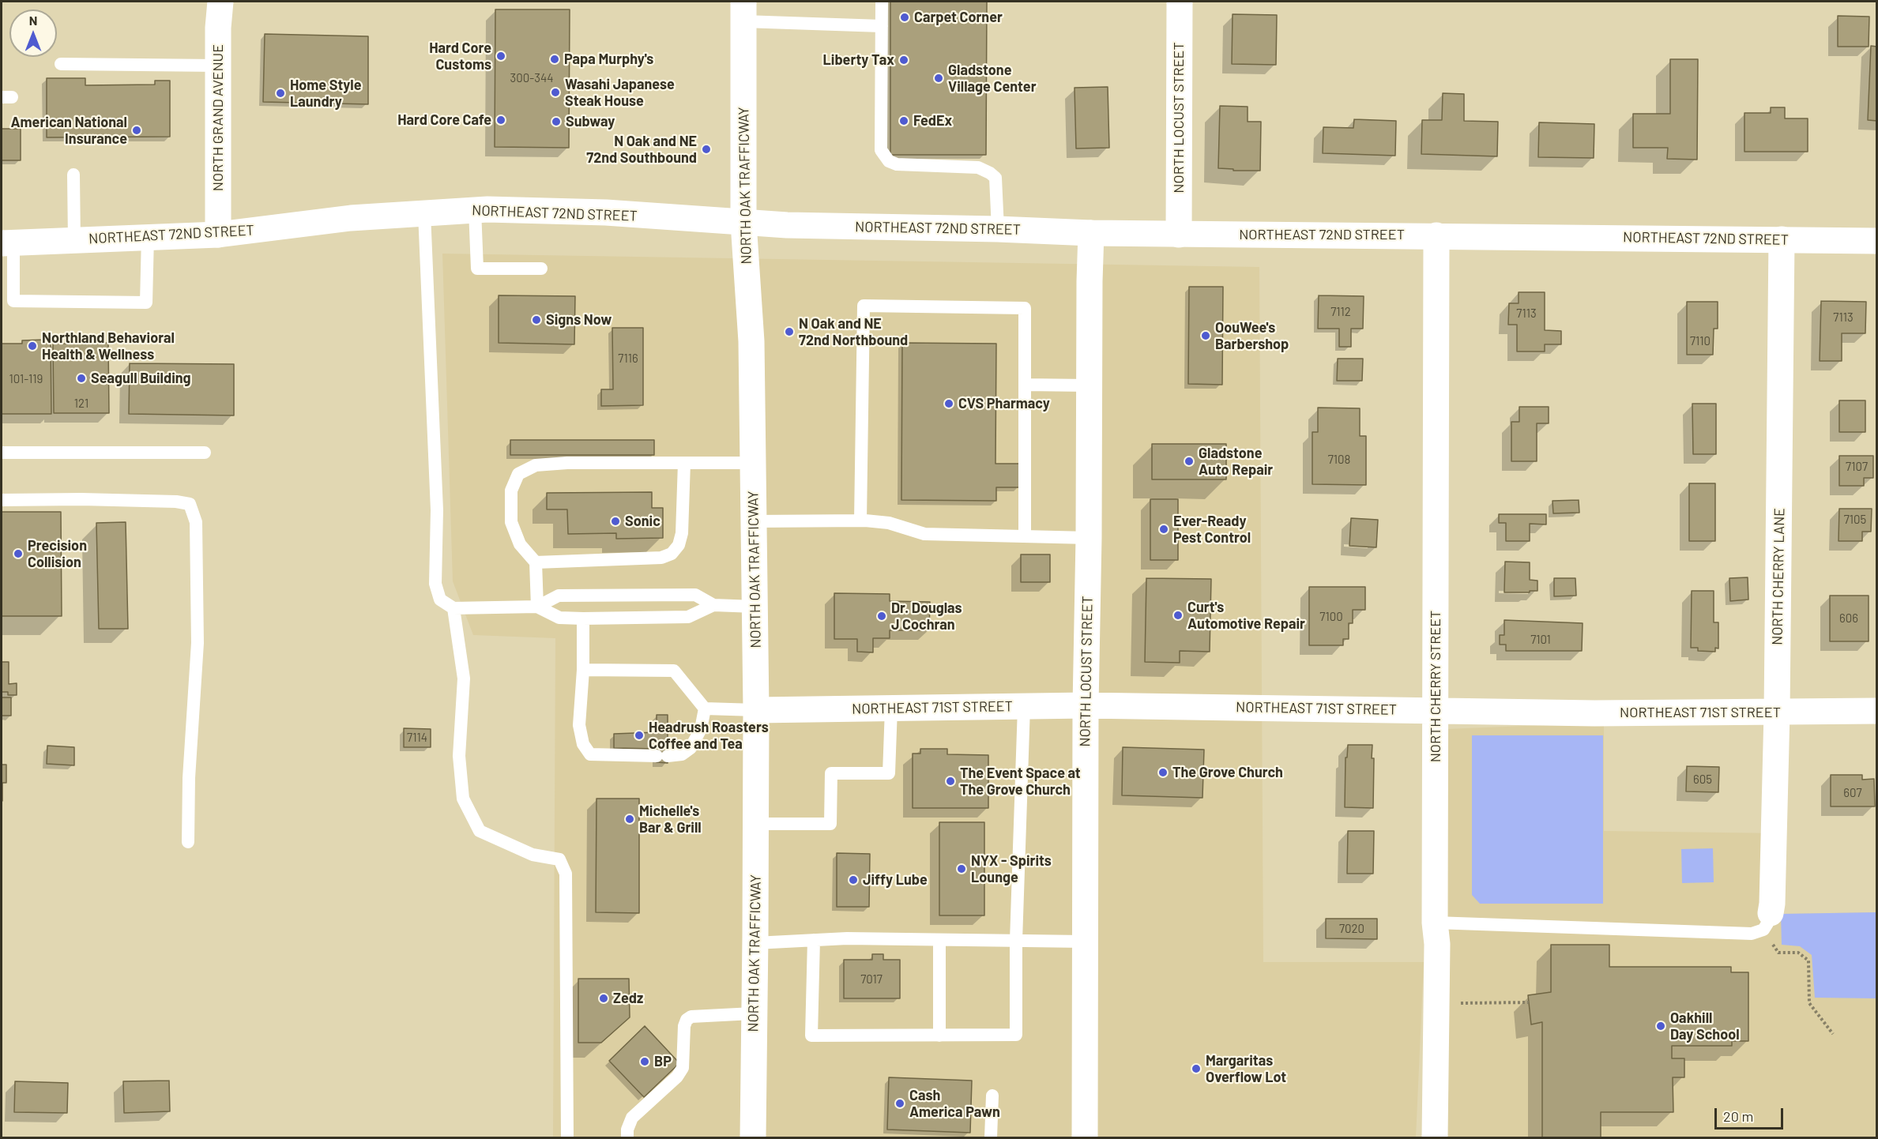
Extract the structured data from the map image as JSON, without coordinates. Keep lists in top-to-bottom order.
{
  "streets": {
    "street": [
      "NORTH GRAND AVENUE",
      "NORTH LOCUST STREET",
      "NORTH OAK TRAFFICWAY",
      "NORTHEAST 72ND STREET",
      "NORTH CHERRY LANE",
      "NORTH CHERRY STREET",
      "NORTHEAST 71ST STREET"
    ]
  },
  "crossings": [
    ["NORTH GRAND AVENUE", "NORTHEAST 72ND STREET"],
    ["NORTH LOCUST STREET", "NORTHEAST 72ND STREET"],
    ["NORTH LOCUST STREET", "NORTHEAST 71ST STREET"],
    ["NORTH OAK TRAFFICWAY", "NORTHEAST 72ND STREET"],
    ["NORTH OAK TRAFFICWAY", "NORTHEAST 71ST STREET"],
    ["NORTHEAST 72ND STREET", "NORTH CHERRY LANE"],
    ["NORTHEAST 72ND STREET", "NORTH CHERRY STREET"],
    ["NORTH CHERRY LANE", "NORTHEAST 71ST STREET"],
    ["NORTH CHERRY STREET", "NORTHEAST 71ST STREET"]
  ],
  "places": [
    "Carpet Corner",
    "Hard Core Customs",
    "Papa Murphy's",
    "Liberty Tax",
    "Gladstone Village Center",
    "Wasahi Japanese Steak House",
    "Home Style Laundry",
    "Hard Core Cafe",
    "FedEx",
    "Subway",
    "American National Insurance",
    "N Oak and NE 72nd Southbound",
    "Signs Now",
    "N Oak and NE 72nd Northbound",
    "OouWee's Barbershop",
    "Northland Behavioral Health & Wellness",
    "Seagull Building",
    "CVS Pharmacy",
    "Gladstone Auto Repair",
    "Sonic",
    "Ever-Ready Pest Control",
    "Precision Collision",
    "Curt's Automotive Repair",
    "Dr. Douglas J Cochran",
    "Headrush Roasters Coffee and Tea",
    "The Grove Church",
    "The Event Space at The Grove Church",
    "Michelle's Bar & Grill",
    "NYX - Spirits Lounge",
    "Jiffy Lube",
    "Zedz",
    "Oakhill Day School",
    "BP",
    "Margaritas Overflow Lot",
    "Cash America Pawn"
  ],
  "house_numbers": [
    "300-344",
    "7112",
    "7113",
    "7113",
    "7110",
    "7116",
    "101-119",
    "121",
    "7108",
    "7107",
    "7105",
    "7100",
    "606",
    "7101",
    "7114",
    "605",
    "607",
    "7020",
    "7017"
  ],
  "scale_bar": "20 m",
  "north": "top"
}
